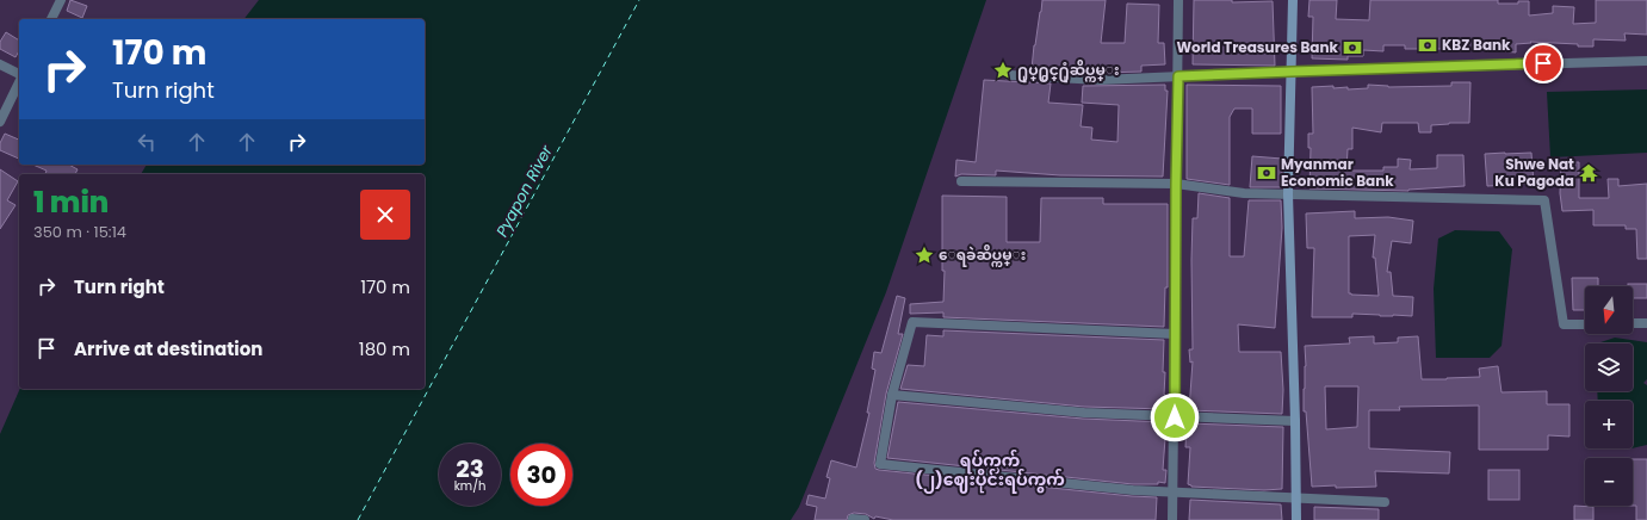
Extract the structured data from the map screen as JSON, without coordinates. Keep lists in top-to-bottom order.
{
  "districts": ["ရပ်ကွက် (၂)ဈေးပိုင်းရပ်ကွက်"],
  "water": ["Pyapon River"],
  "places": {
    "bank": ["KBZ Bank", "World Treasures Bank", "Myanmar Economic Bank"],
    "place": ["႐ုပ္႐ွင္႐ုံဆိပ္ကမ္း", "ေရခဲဆိပ္ကမ္း"],
    "temple": ["Shwe Nat Ku Pagoda"]
  },
  "north": "bottom",
  "page": {
    "turn": ["170 m", "Turn right"],
    "heading": ["1 min", "350 m · 15:14"],
    "list": [
      {
        "name": "Turn right",
        "value": "170 m"
      },
      {
        "name": "Arrive at destination",
        "value": "180 m"
      }
    ],
    "map_buttons": ["+", "−"],
    "speed": "23 km/h",
    "limit": "30"
  }
}
